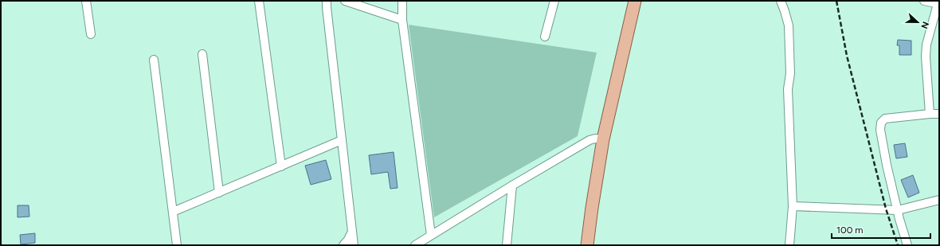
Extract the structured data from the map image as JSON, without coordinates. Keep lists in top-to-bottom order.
{
  "scale_bar": "100 m",
  "north": "right"
}
